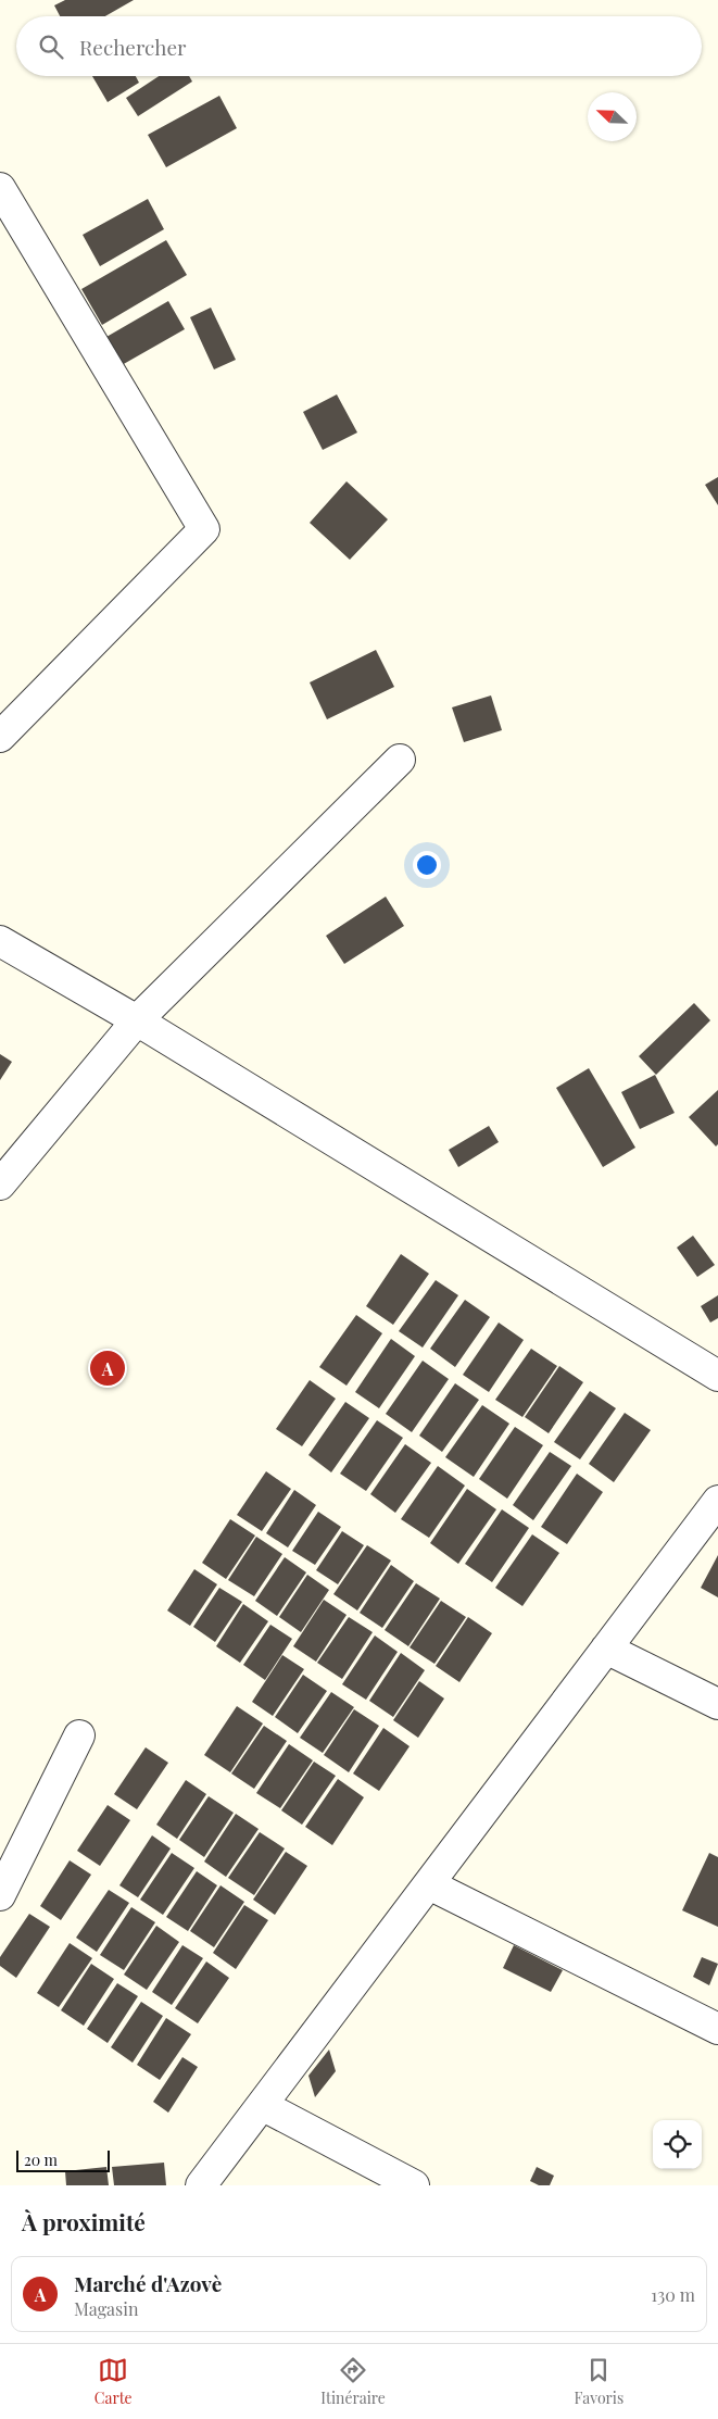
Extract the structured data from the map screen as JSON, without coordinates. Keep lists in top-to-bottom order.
{
  "scale_bar": "20 m",
  "north": "top left",
  "page": {
    "search": "Rechercher",
    "pins": "A",
    "scale": "20 m",
    "heading": "À proximité",
    "list": [
      {
        "mark": "A",
        "name": "Marché d'Azovè",
        "note": "Magasin",
        "value": "130 m"
      }
    ],
    "nav": ["Carte", "Itinéraire", "Favoris"]
  }
}
